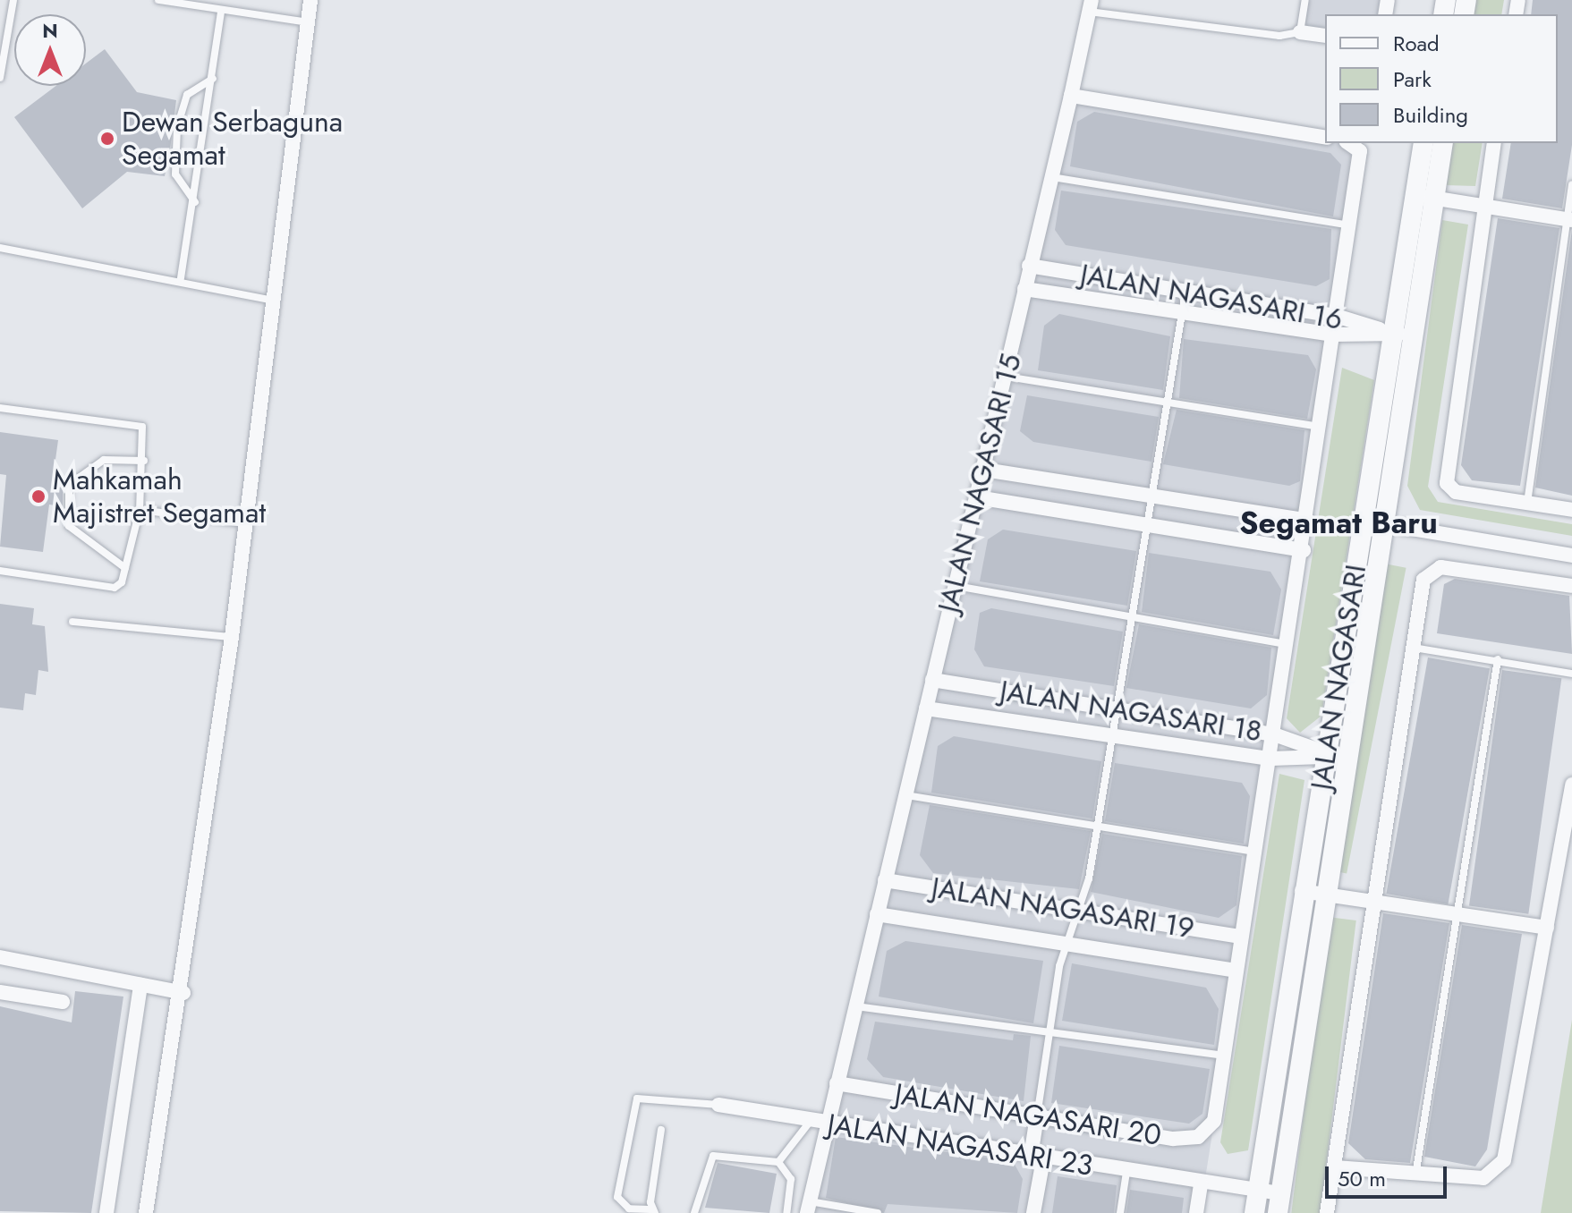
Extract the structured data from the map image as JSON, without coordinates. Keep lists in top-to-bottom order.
{
  "streets": {
    "street": [
      "JALAN NAGASARI 16",
      "JALAN NAGASARI 15",
      "JALAN NAGASARI",
      "JALAN NAGASARI 18",
      "JALAN NAGASARI 19",
      "JALAN NAGASARI 20",
      "JALAN NAGASARI 23"
    ]
  },
  "crossings": [
    ["JALAN NAGASARI 16", "JALAN NAGASARI 15"],
    ["JALAN NAGASARI 16", "JALAN NAGASARI"],
    ["JALAN NAGASARI 15", "JALAN NAGASARI 18"],
    ["JALAN NAGASARI 15", "JALAN NAGASARI 19"],
    ["JALAN NAGASARI 15", "JALAN NAGASARI 20"],
    ["JALAN NAGASARI 15", "JALAN NAGASARI 23"],
    ["JALAN NAGASARI", "JALAN NAGASARI 18"],
    ["JALAN NAGASARI", "JALAN NAGASARI 23"]
  ],
  "districts": ["Segamat Baru"],
  "places": ["Dewan Serbaguna Segamat", "Mahkamah Majistret Segamat"],
  "legend": ["Road", "Park", "Building"],
  "scale_bar": "50 m",
  "north": "top"
}
